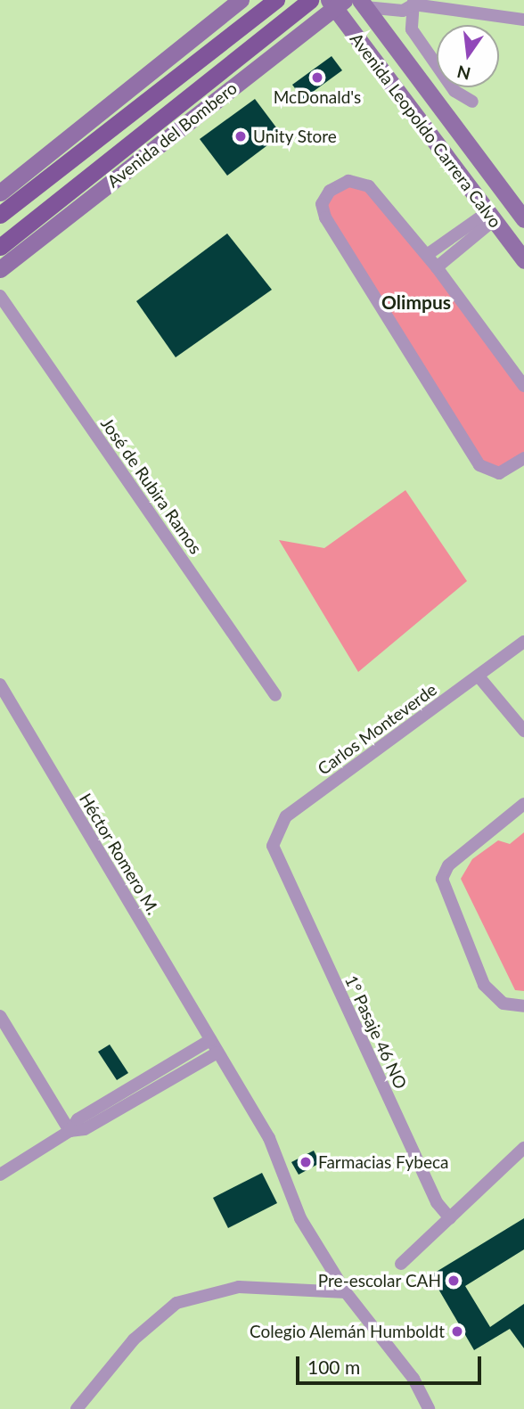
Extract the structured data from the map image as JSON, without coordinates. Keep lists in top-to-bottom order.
{
  "streets": {
    "main road": ["Avenida Leopoldo Carrera Calvo", "Avenida del Bombero"],
    "street": [
      "José de Rubira Ramos",
      "Carlos Monteverde",
      "Héctor Romero M.",
      "1° Pasaje 46 NO"
    ]
  },
  "crossings": [
    ["Avenida Leopoldo Carrera Calvo", "Avenida del Bombero"],
    ["Carlos Monteverde", "1° Pasaje 46 NO"]
  ],
  "districts": ["Olimpus"],
  "places": [
    "McDonald's",
    "Unity Store",
    "Farmacias Fybeca",
    "Pre-escolar CAH",
    "Colegio Alemán Humboldt"
  ],
  "scale_bar": "100 m",
  "north": "bottom"
}
